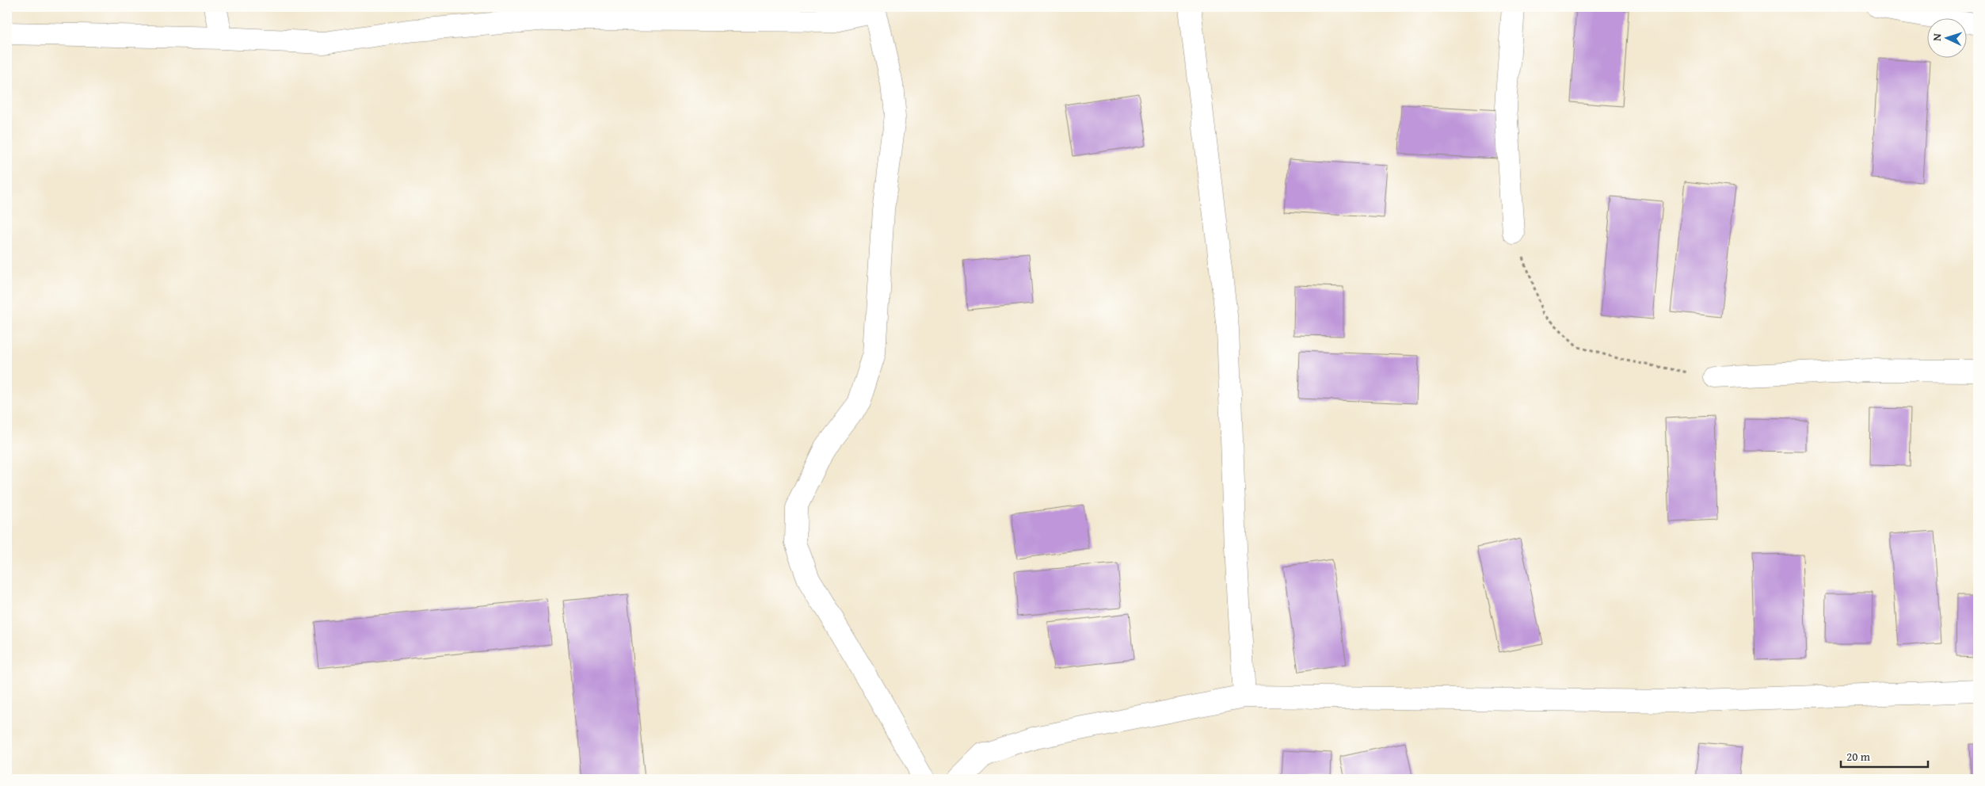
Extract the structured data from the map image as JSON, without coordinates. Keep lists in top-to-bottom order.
{
  "scale_bar": "20 m",
  "north": "left"
}
